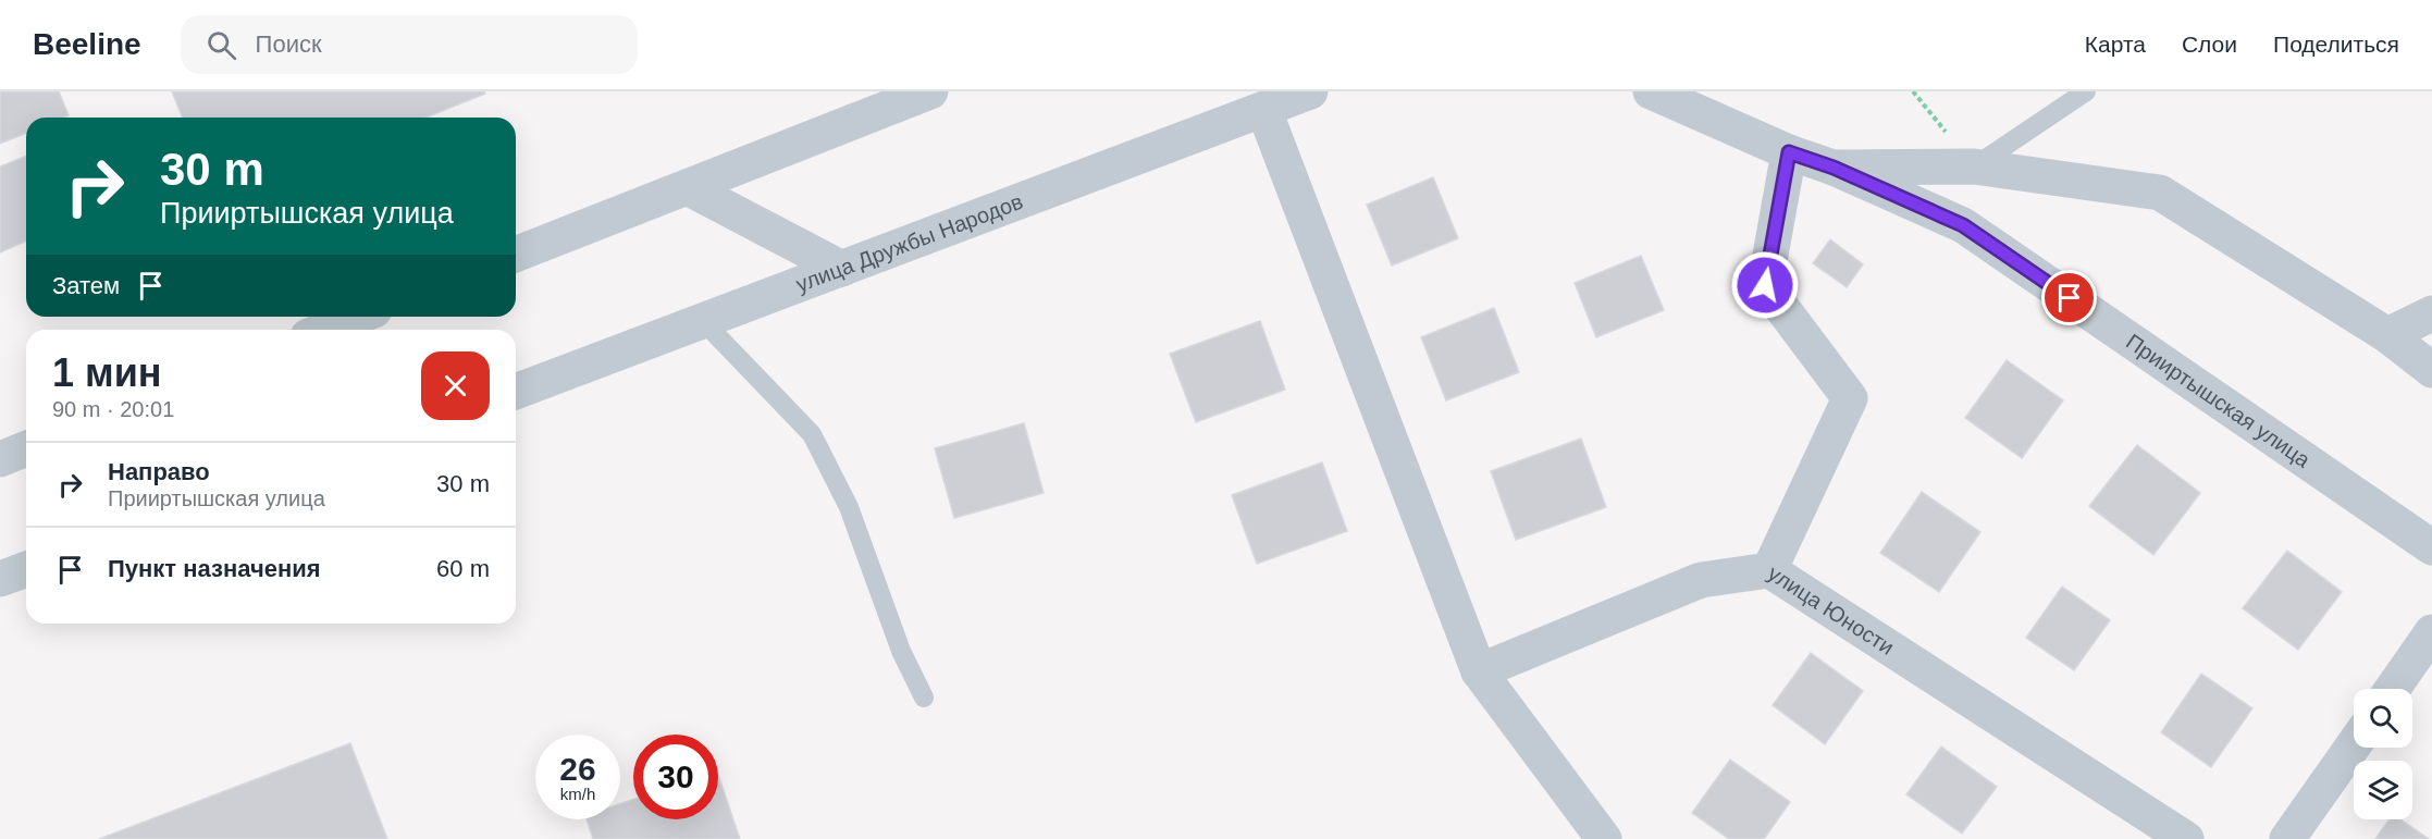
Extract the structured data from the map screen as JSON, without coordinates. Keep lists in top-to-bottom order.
{
  "streets": {
    "street": ["улица Дружбы Народов", "Прииртышская улица", "улица Юности"]
  },
  "crossings": [
    ["Прииртышская улица", "улица Юности"]
  ],
  "page": {
    "header": "Beeline",
    "search": "Поиск",
    "nav": ["Карта", "Слои", "Поделиться"],
    "turn": ["30 m", "Прииртышская улица"],
    "then": "Затем",
    "heading": ["1 мин", "90 m · 20:01"],
    "list": [
      {
        "name": "Направо",
        "note": "Прииртышская улица",
        "value": "30 m"
      },
      {
        "name": "Пункт назначения",
        "value": "60 m"
      }
    ],
    "speed": "26 km/h",
    "limit": "30"
  }
}
